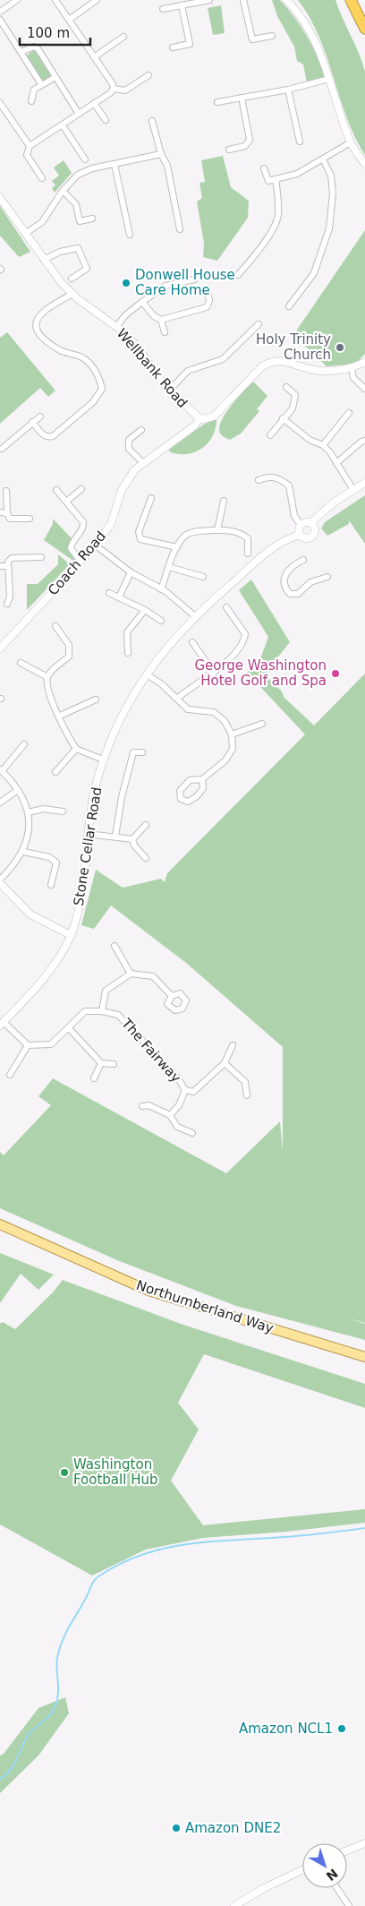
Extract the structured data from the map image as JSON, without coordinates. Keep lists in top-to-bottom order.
{
  "streets": {
    "main road": ["Northumberland Way"],
    "street": [
      "Wellbank Road",
      "Coach Road",
      "Stone Cellar Road",
      "The Fairway"
    ]
  },
  "crossings": [
    ["Wellbank Road", "Coach Road"]
  ],
  "places": [
    "Donwell House Care Home",
    "Holy Trinity Church",
    "George Washington Hotel Golf and Spa",
    "Washington Football Hub",
    "Amazon NCL1",
    "Amazon DNE2"
  ],
  "scale_bar": "100 m",
  "north": "bottom right"
}
